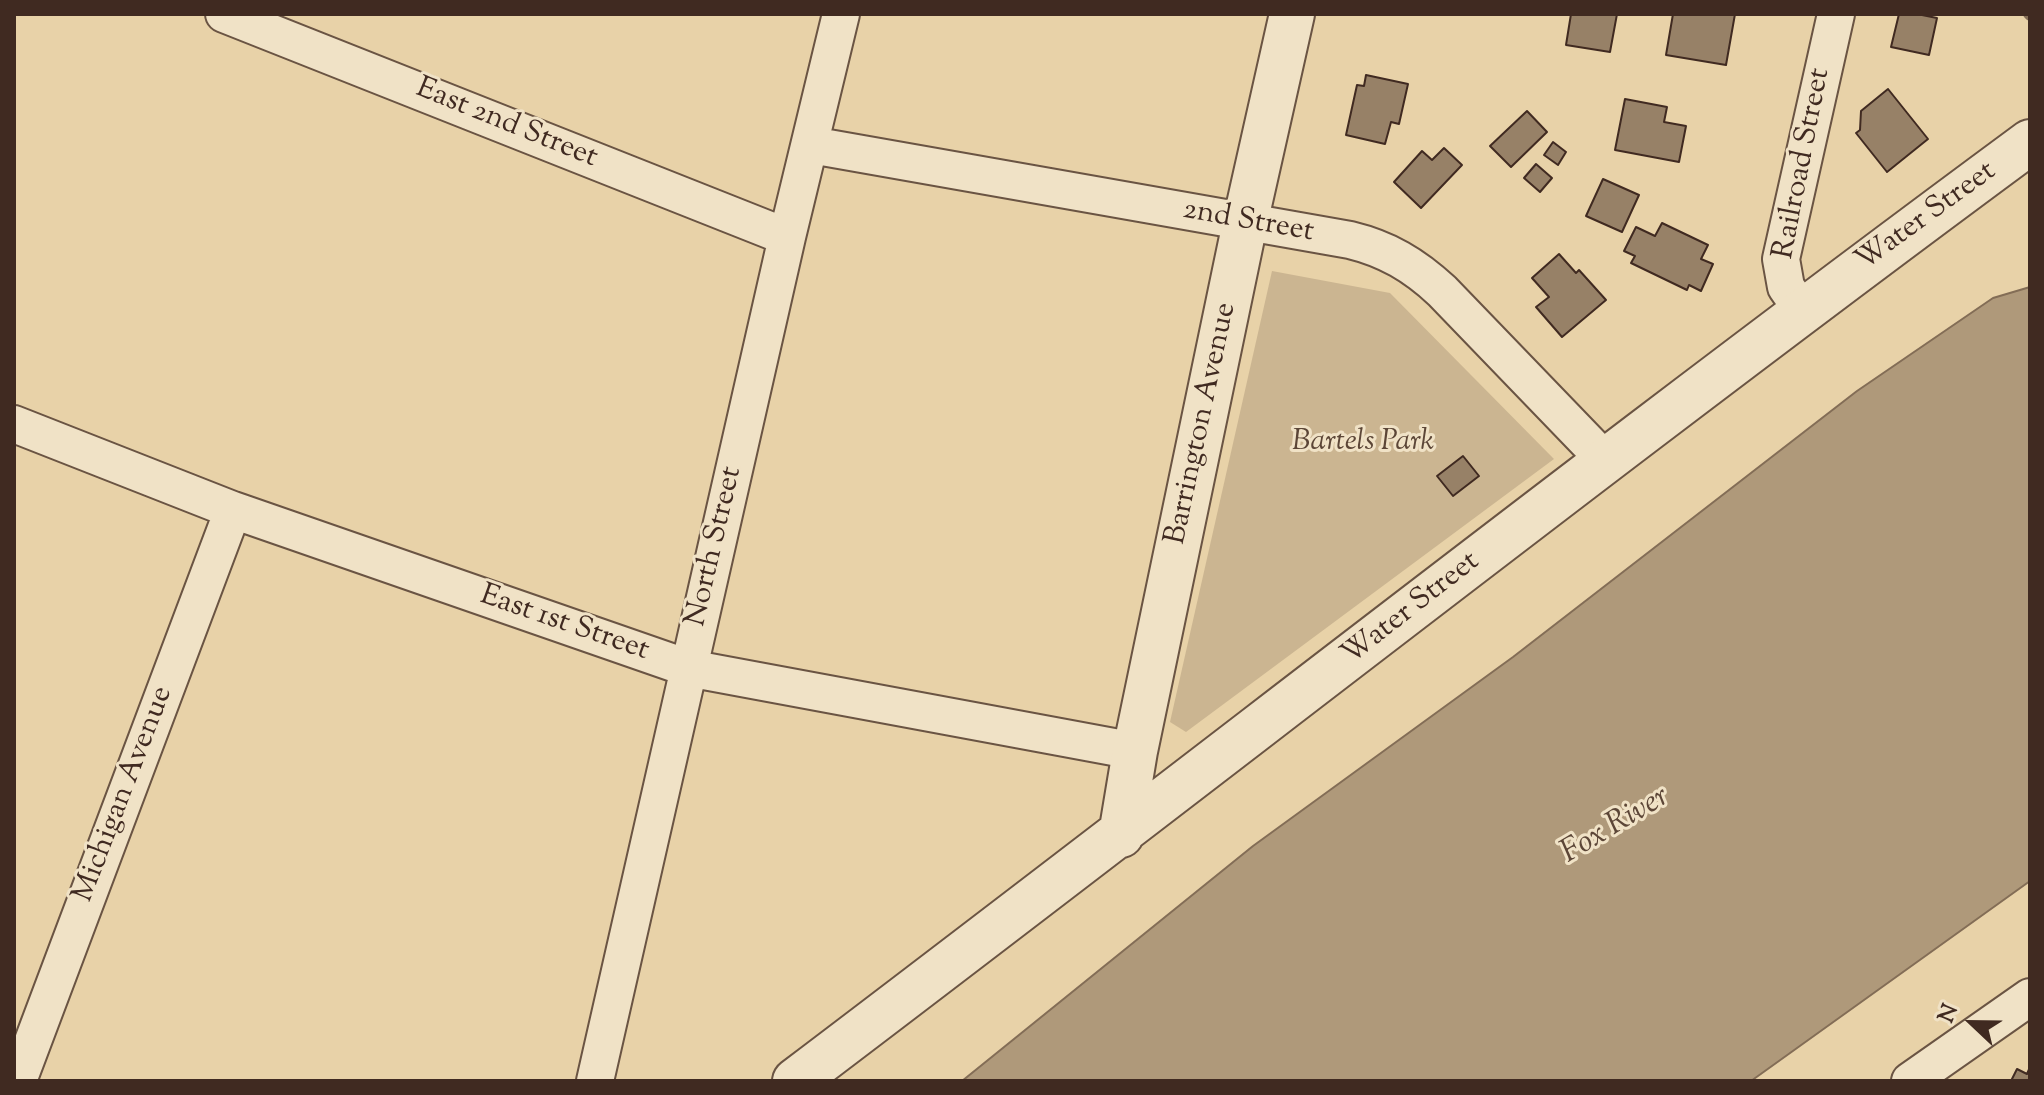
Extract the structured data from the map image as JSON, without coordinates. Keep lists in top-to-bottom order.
{
  "streets": {
    "street": [
      "East 2nd Street",
      "Railroad Street",
      "Water Street",
      "2nd Street",
      "Barrington Avenue",
      "North Street",
      "East 1st Street",
      "Michigan Avenue"
    ]
  },
  "crossings": [
    ["East 2nd Street", "North Street"],
    ["Railroad Street", "Water Street"],
    ["Water Street", "2nd Street"],
    ["Water Street", "Barrington Avenue"],
    ["2nd Street", "Barrington Avenue"],
    ["2nd Street", "North Street"],
    ["Barrington Avenue", "East 1st Street"],
    ["North Street", "East 1st Street"],
    ["East 1st Street", "Michigan Avenue"]
  ],
  "water": ["Fox River"],
  "parks": ["Bartels Park"],
  "north": "left"
}
